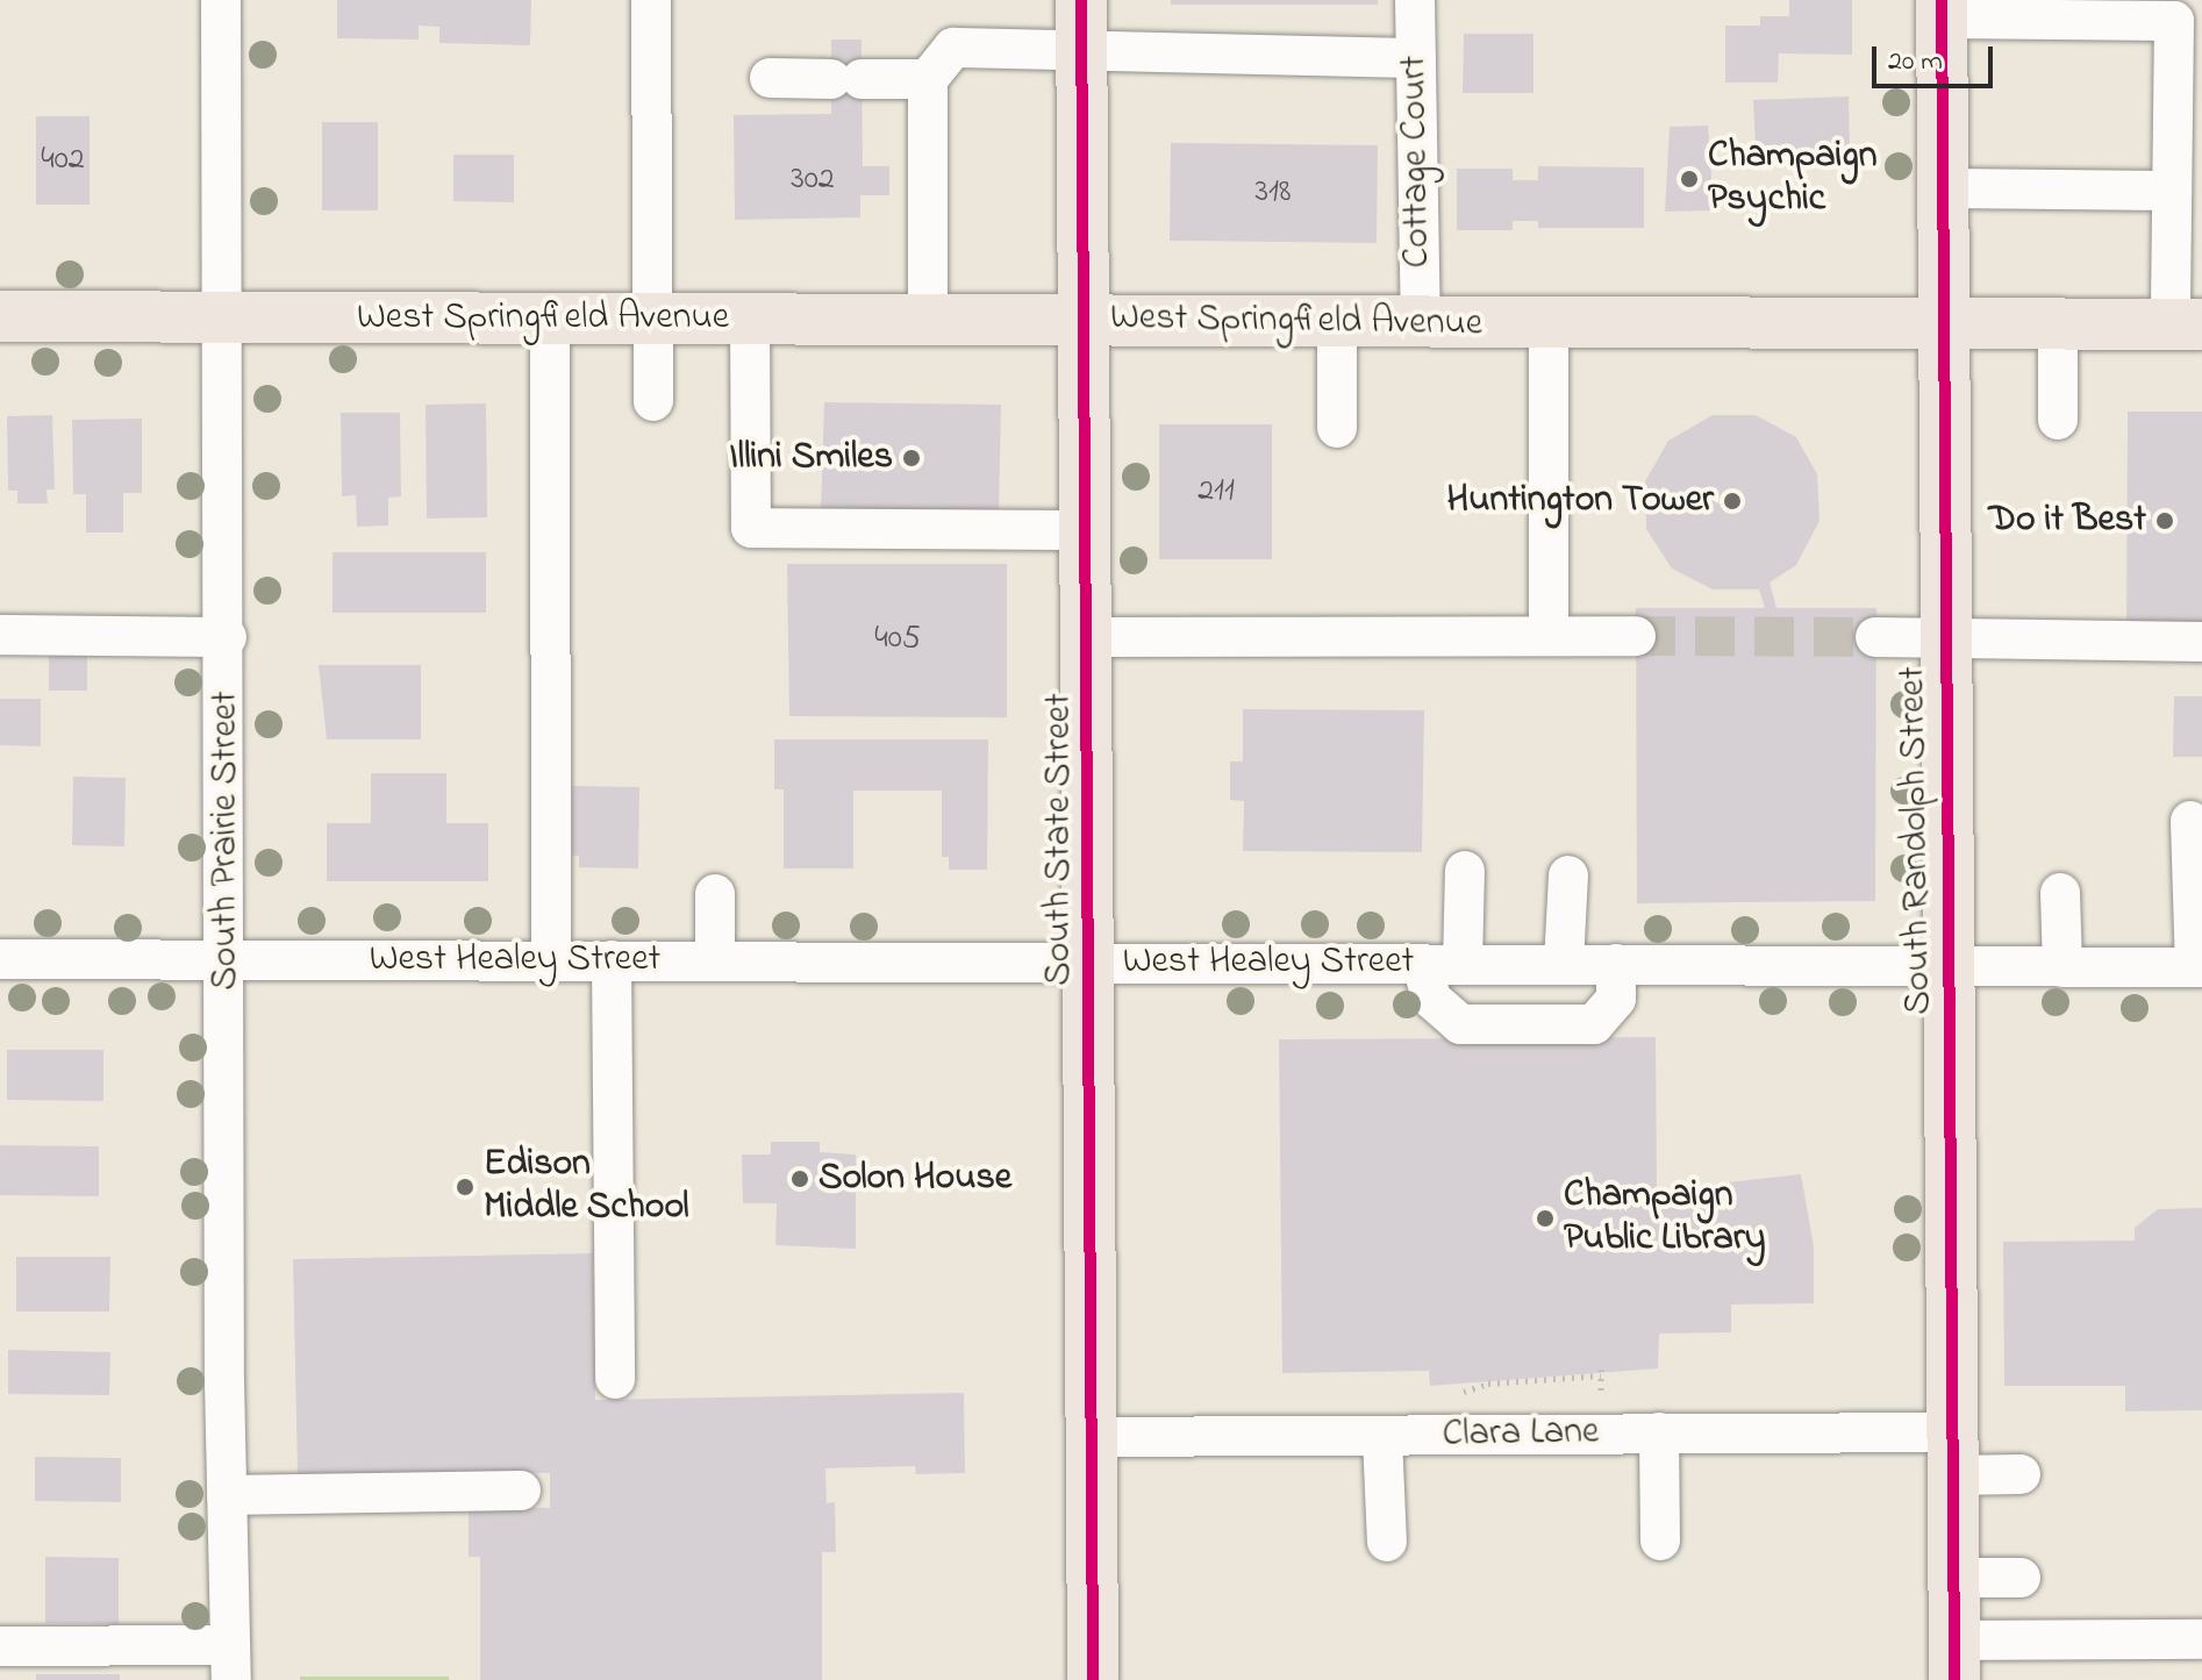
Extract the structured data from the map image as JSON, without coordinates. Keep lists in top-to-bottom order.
{
  "streets": {
    "main road": ["West Springfield Avenue", "South State Street", "South Randolph Street"],
    "street": [
      "Cottage Court",
      "South Prairie Street",
      "West Healey Street",
      "Clara Lane"
    ]
  },
  "crossings": [
    ["Cottage Court", "West Springfield Avenue"],
    ["West Springfield Avenue", "South State Street"],
    ["West Springfield Avenue", "South Prairie Street"],
    ["West Springfield Avenue", "South Randolph Street"],
    ["South State Street", "West Healey Street"],
    ["South State Street", "Clara Lane"],
    ["South Prairie Street", "West Healey Street"],
    ["South Randolph Street", "West Healey Street"],
    ["South Randolph Street", "Clara Lane"]
  ],
  "places": [
    "Champaign Psychic",
    "Illini Smiles",
    "Huntington Tower",
    "Do it Best",
    "Solon House",
    "Edison Middle School",
    "Champaign Public Library"
  ],
  "house_numbers": [
    "402",
    "302",
    "318",
    "211",
    "405"
  ],
  "scale_bar": "20 m"
}
